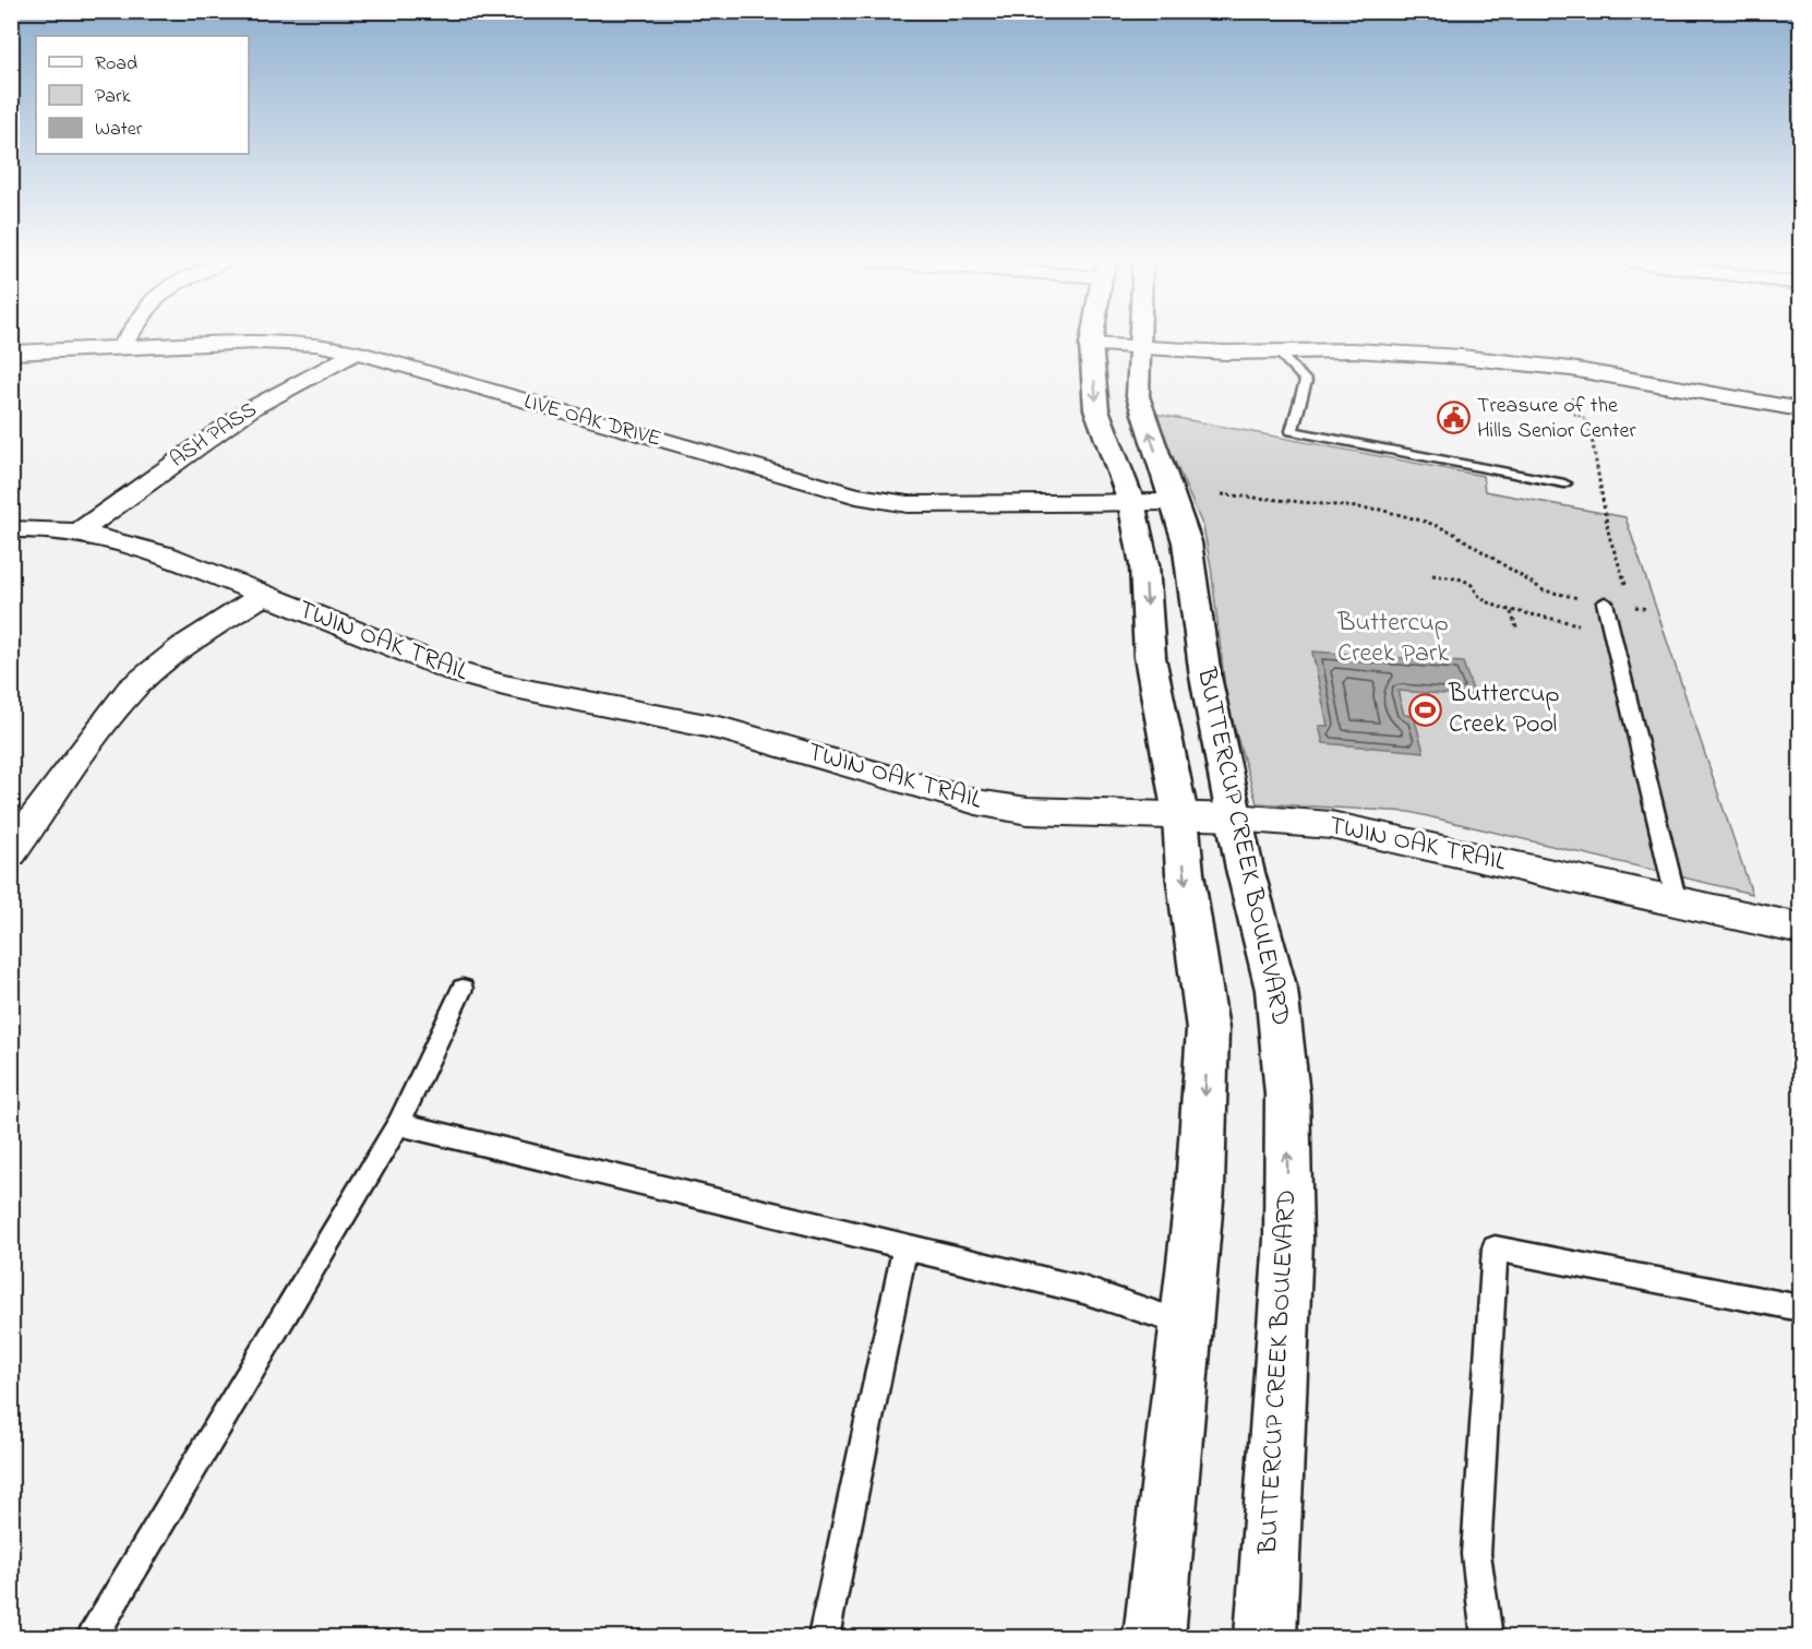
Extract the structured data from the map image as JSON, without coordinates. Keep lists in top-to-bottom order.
{
  "streets": {
    "street": [
      "LIVE OAK DRIVE",
      "ASH PASS",
      "TWIN OAK TRAIL",
      "BUTTERCUP CREEK BOULEVARD"
    ]
  },
  "crossings": [
    ["LIVE OAK DRIVE", "ASH PASS"],
    ["LIVE OAK DRIVE", "BUTTERCUP CREEK BOULEVARD"],
    ["ASH PASS", "TWIN OAK TRAIL"],
    ["TWIN OAK TRAIL", "BUTTERCUP CREEK BOULEVARD"]
  ],
  "parks": ["Buttercup Creek Park"],
  "places": {
    "public building": ["Treasure of the Hills Senior Center"],
    "sports": ["Buttercup Creek Pool"]
  },
  "legend": ["Road", "Park", "Water"]
}
